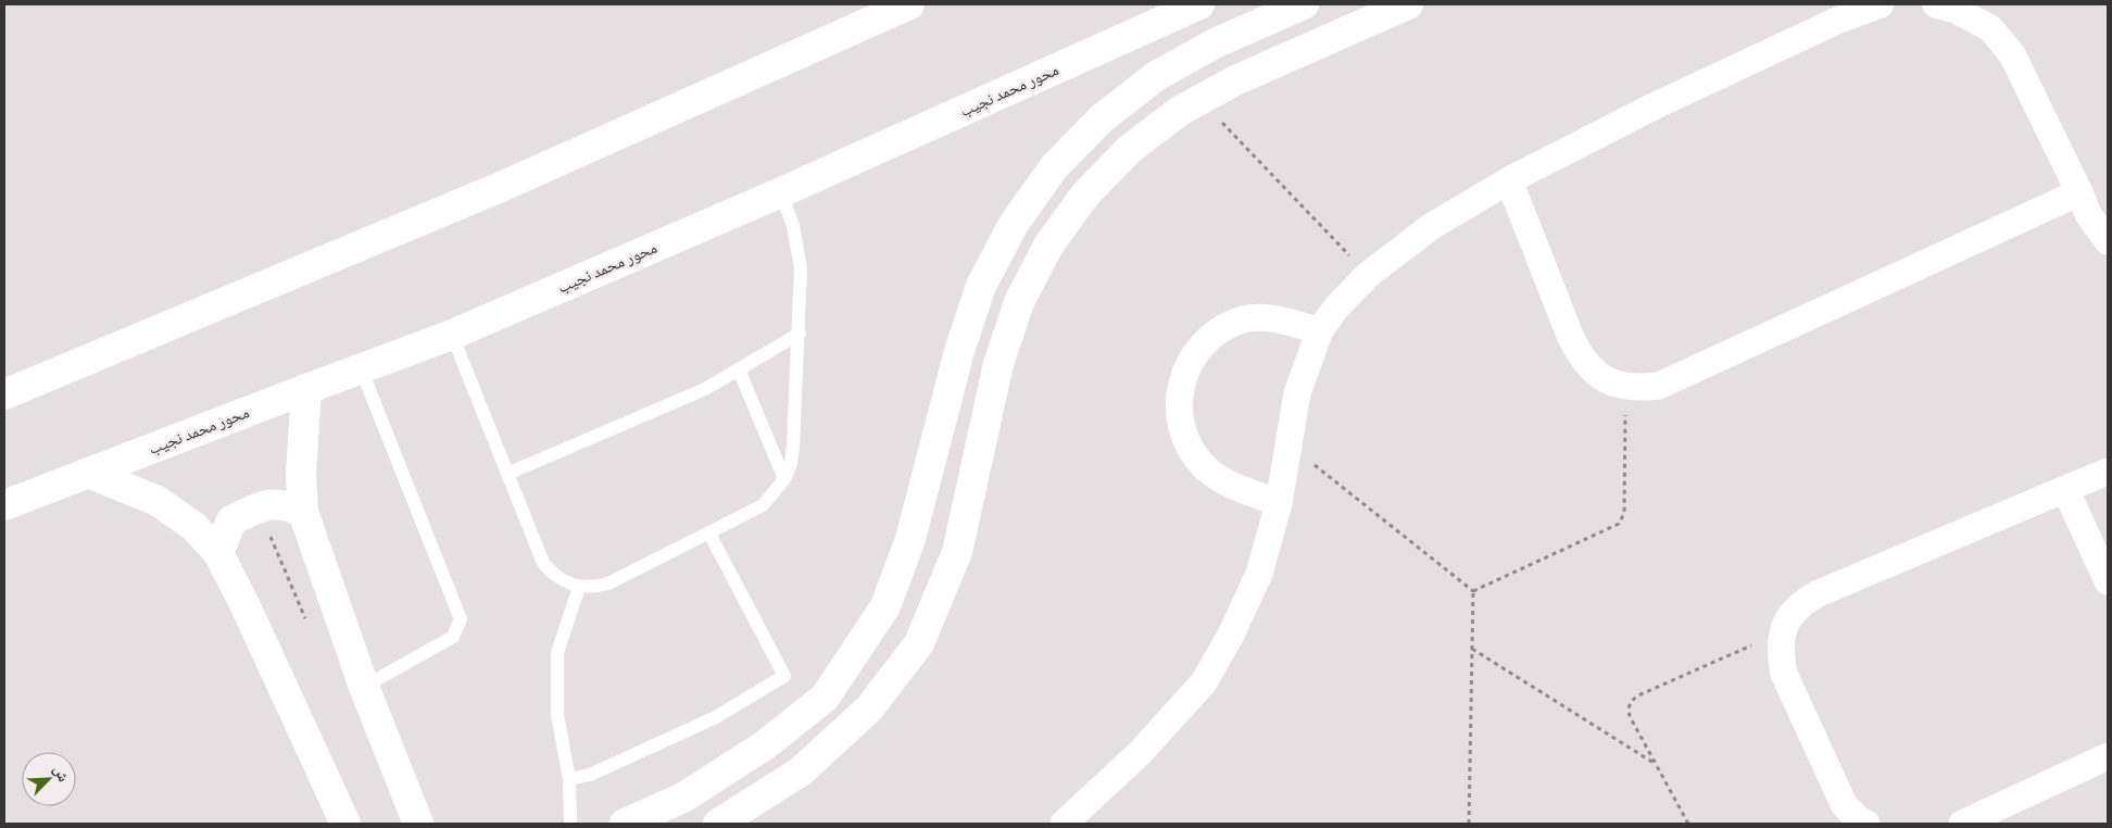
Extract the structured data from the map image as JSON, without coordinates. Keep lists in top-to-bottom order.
{
  "streets": {
    "street": ["محور محمد نجيب"]
  },
  "north": "top right"
}
